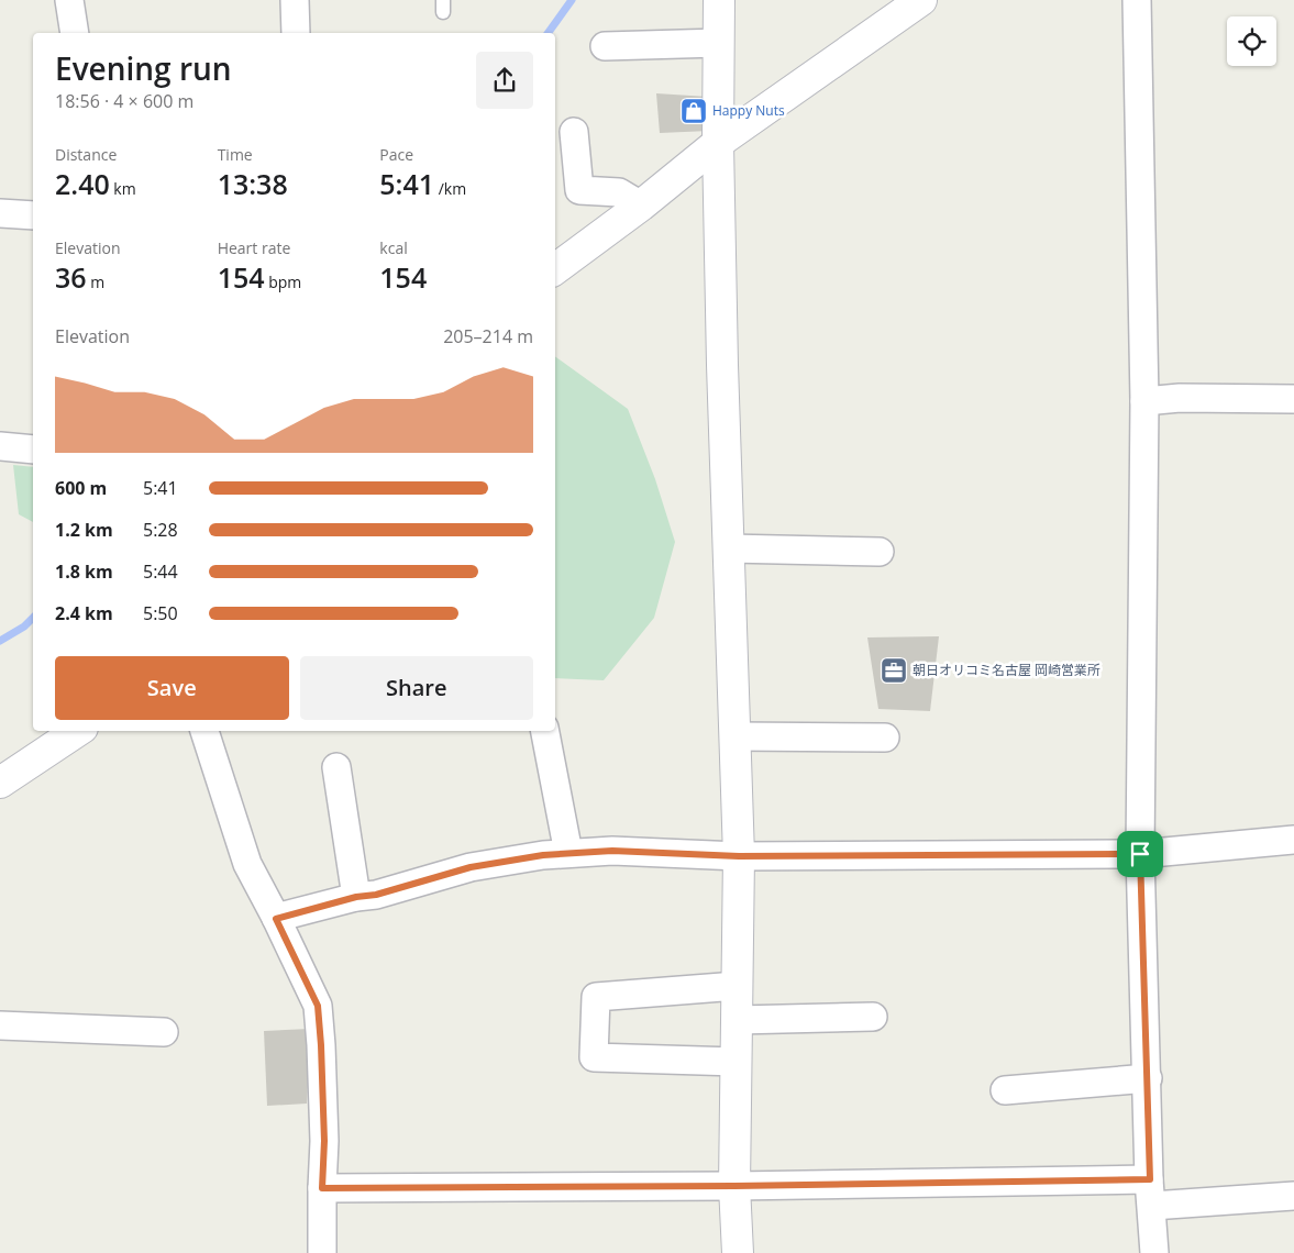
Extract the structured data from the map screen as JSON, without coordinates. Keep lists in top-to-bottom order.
{
  "places": {
    "shop": ["Happy Nuts"],
    "office": ["朝日オリコミ名古屋 岡崎営業所"]
  },
  "page": {
    "heading": ["Evening run", "18:56 · 4 × 600 m"],
    "stats": [
      ["Distance", "2.40 km"],
      ["Time", "13:38"],
      ["Pace", "5:41 /km"],
      ["Elevation", "36 m"],
      ["Heart rate", "154 bpm"],
      ["kcal", "154"]
    ],
    "chart": ["Elevation", "205–214 m"],
    "list": [
      {
        "name": "600 m",
        "note": "5:41"
      },
      {
        "name": "1.2 km",
        "note": "5:28"
      },
      {
        "name": "1.8 km",
        "note": "5:44"
      },
      {
        "name": "2.4 km",
        "note": "5:50"
      }
    ],
    "buttons": ["Save", "Share"]
  }
}
